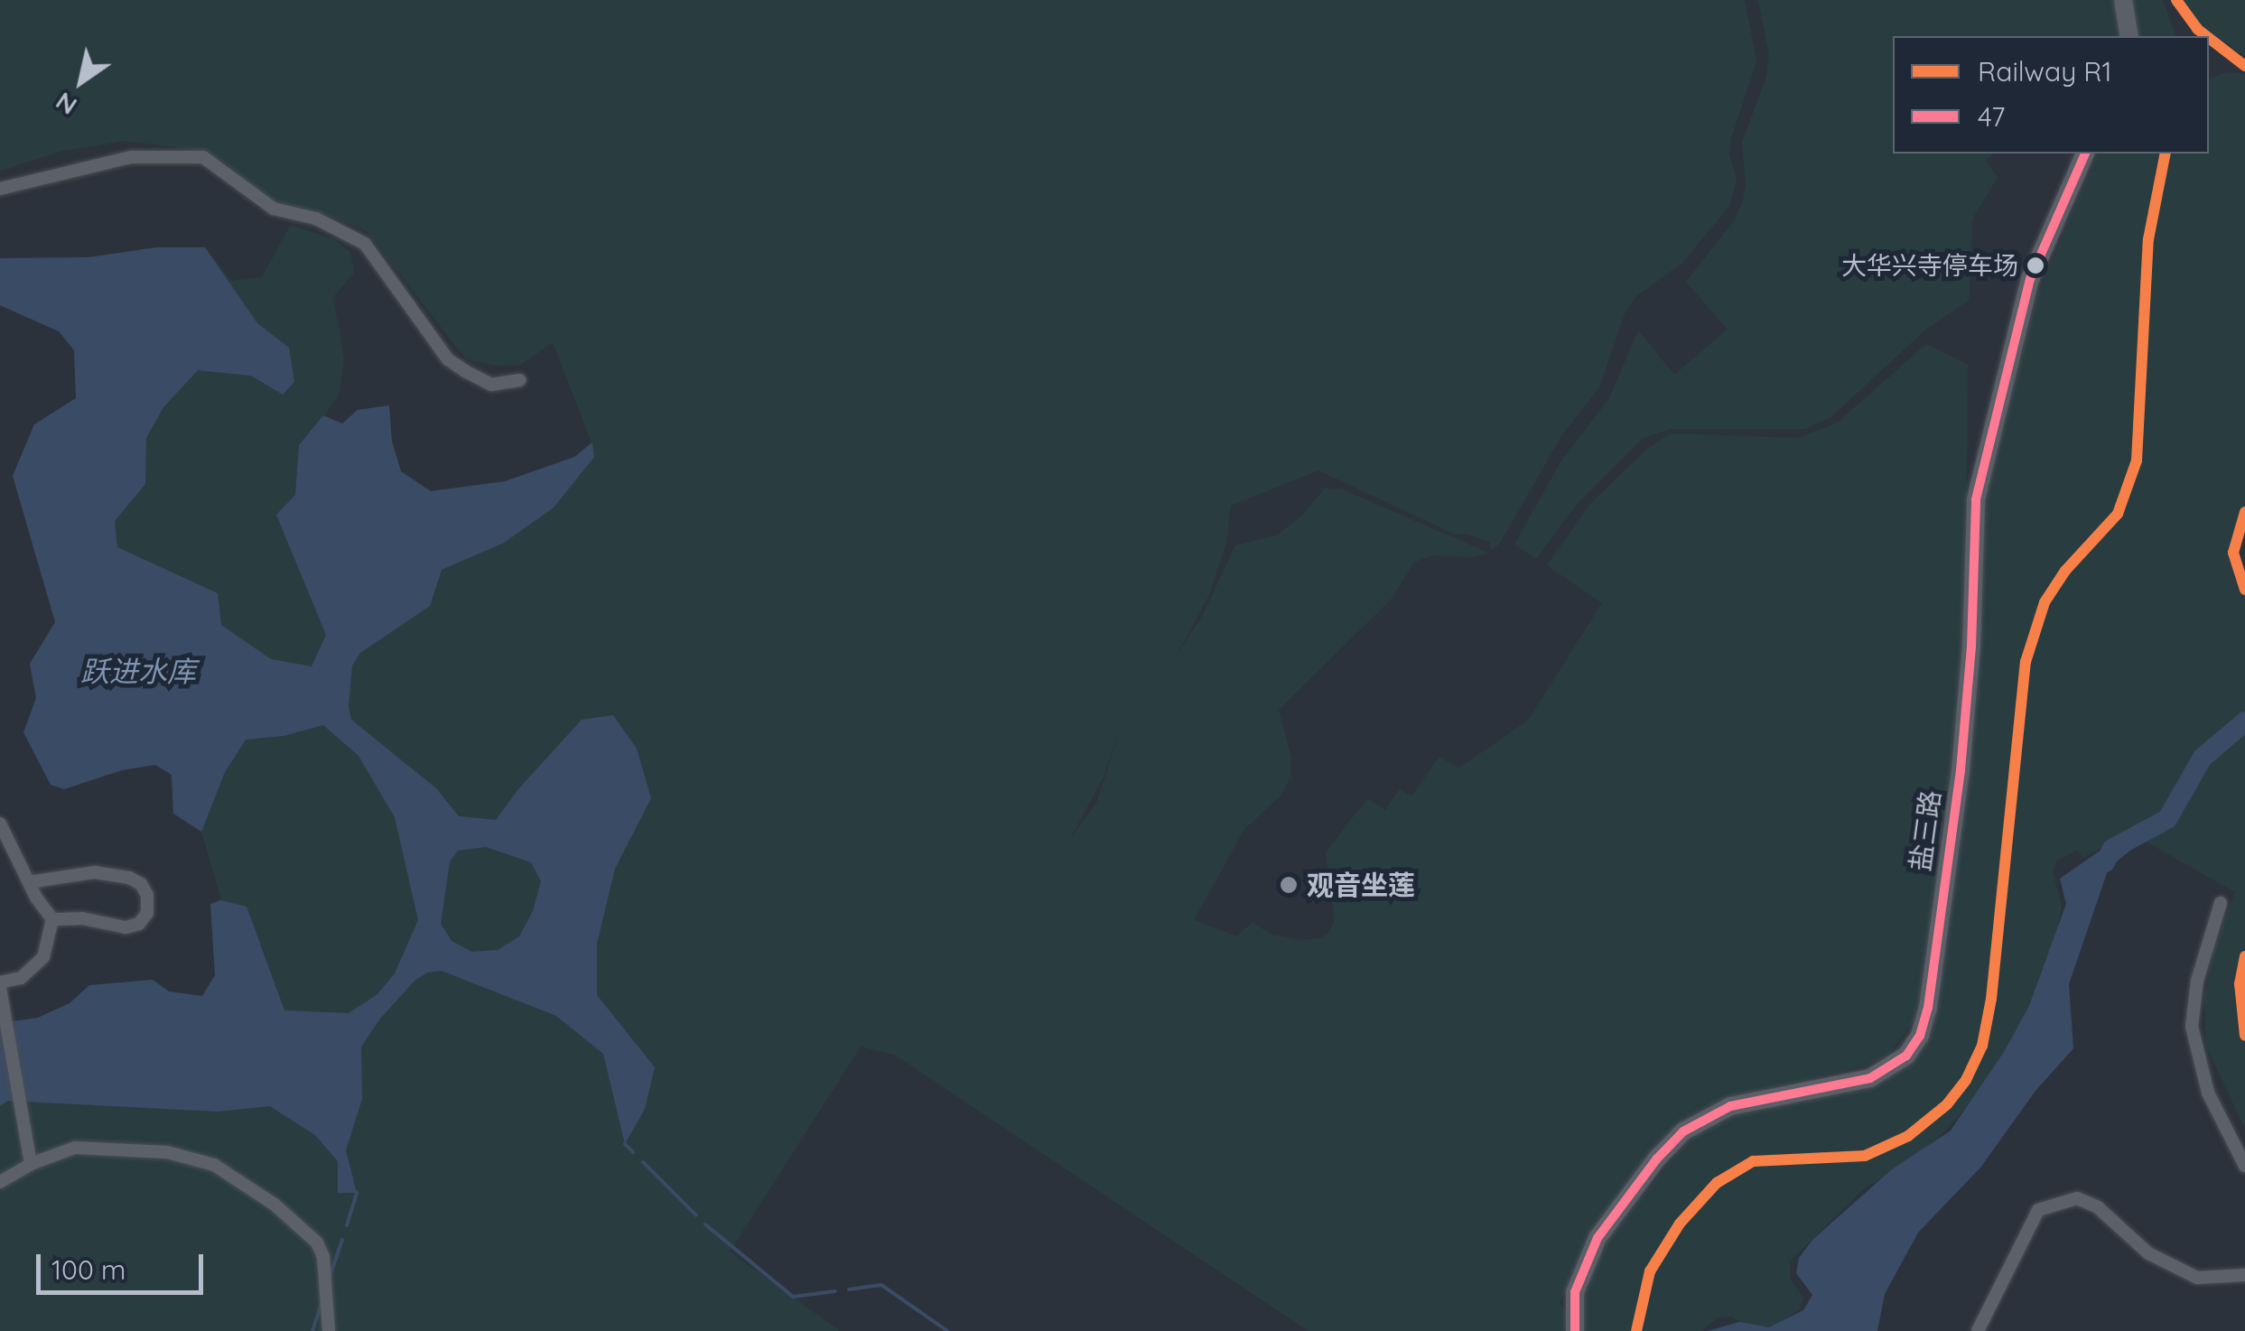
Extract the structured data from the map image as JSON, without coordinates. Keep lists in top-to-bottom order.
{
  "streets": {
    "main road": ["盐三路"]
  },
  "water": ["跃进水库"],
  "places": ["大华兴寺停车场", "观音坐莲"],
  "lines": ["rail line R1", "transit line 47"],
  "legend": ["Railway R1", "47"],
  "scale_bar": "100 m",
  "north": "bottom left"
}
